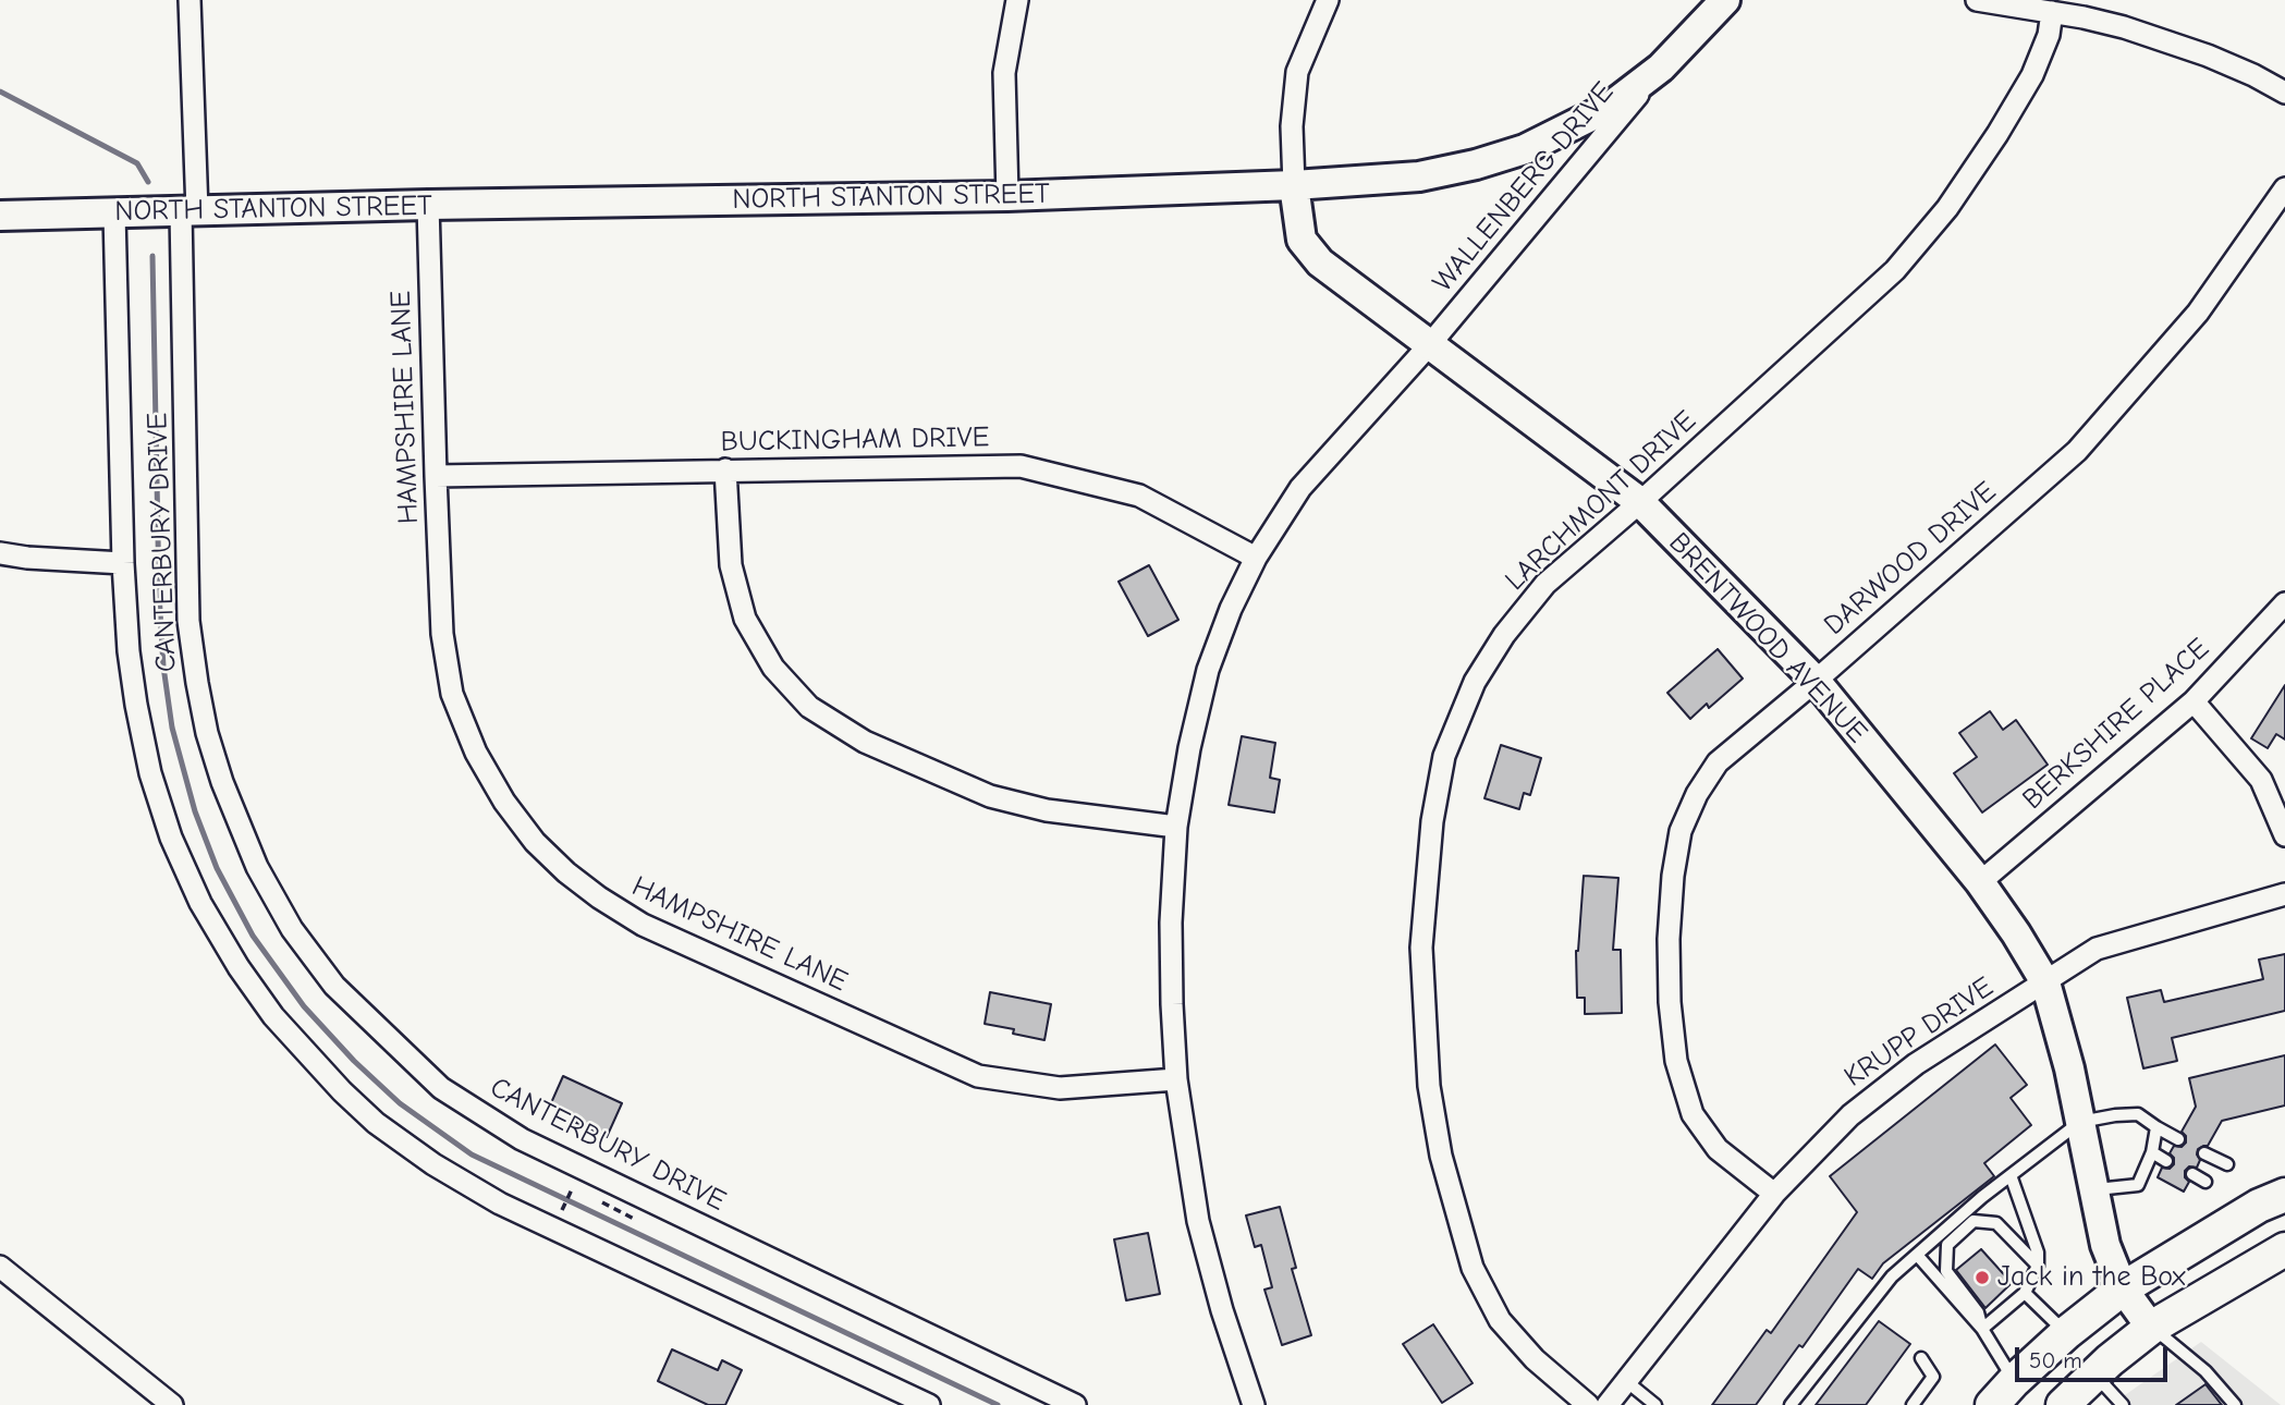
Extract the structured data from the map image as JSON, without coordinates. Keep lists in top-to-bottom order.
{
  "streets": {
    "street": [
      "WALLENBERG DRIVE",
      "NORTH STANTON STREET",
      "HAMPSHIRE LANE",
      "BUCKINGHAM DRIVE",
      "LARCHMONT DRIVE",
      "CANTERBURY DRIVE",
      "DARWOOD DRIVE",
      "BRENTWOOD AVENUE",
      "BERKSHIRE PLACE",
      "KRUPP DRIVE"
    ]
  },
  "crossings": [
    ["WALLENBERG DRIVE", "NORTH STANTON STREET"],
    ["WALLENBERG DRIVE", "HAMPSHIRE LANE"],
    ["WALLENBERG DRIVE", "BUCKINGHAM DRIVE"],
    ["WALLENBERG DRIVE", "BRENTWOOD AVENUE"],
    ["NORTH STANTON STREET", "HAMPSHIRE LANE"],
    ["NORTH STANTON STREET", "CANTERBURY DRIVE"],
    ["NORTH STANTON STREET", "BRENTWOOD AVENUE"],
    ["HAMPSHIRE LANE", "BUCKINGHAM DRIVE"],
    ["LARCHMONT DRIVE", "BRENTWOOD AVENUE"],
    ["DARWOOD DRIVE", "BRENTWOOD AVENUE"],
    ["DARWOOD DRIVE", "KRUPP DRIVE"],
    ["BRENTWOOD AVENUE", "BERKSHIRE PLACE"],
    ["BRENTWOOD AVENUE", "KRUPP DRIVE"]
  ],
  "places": ["Jack in the Box"],
  "scale_bar": "50 m"
}
